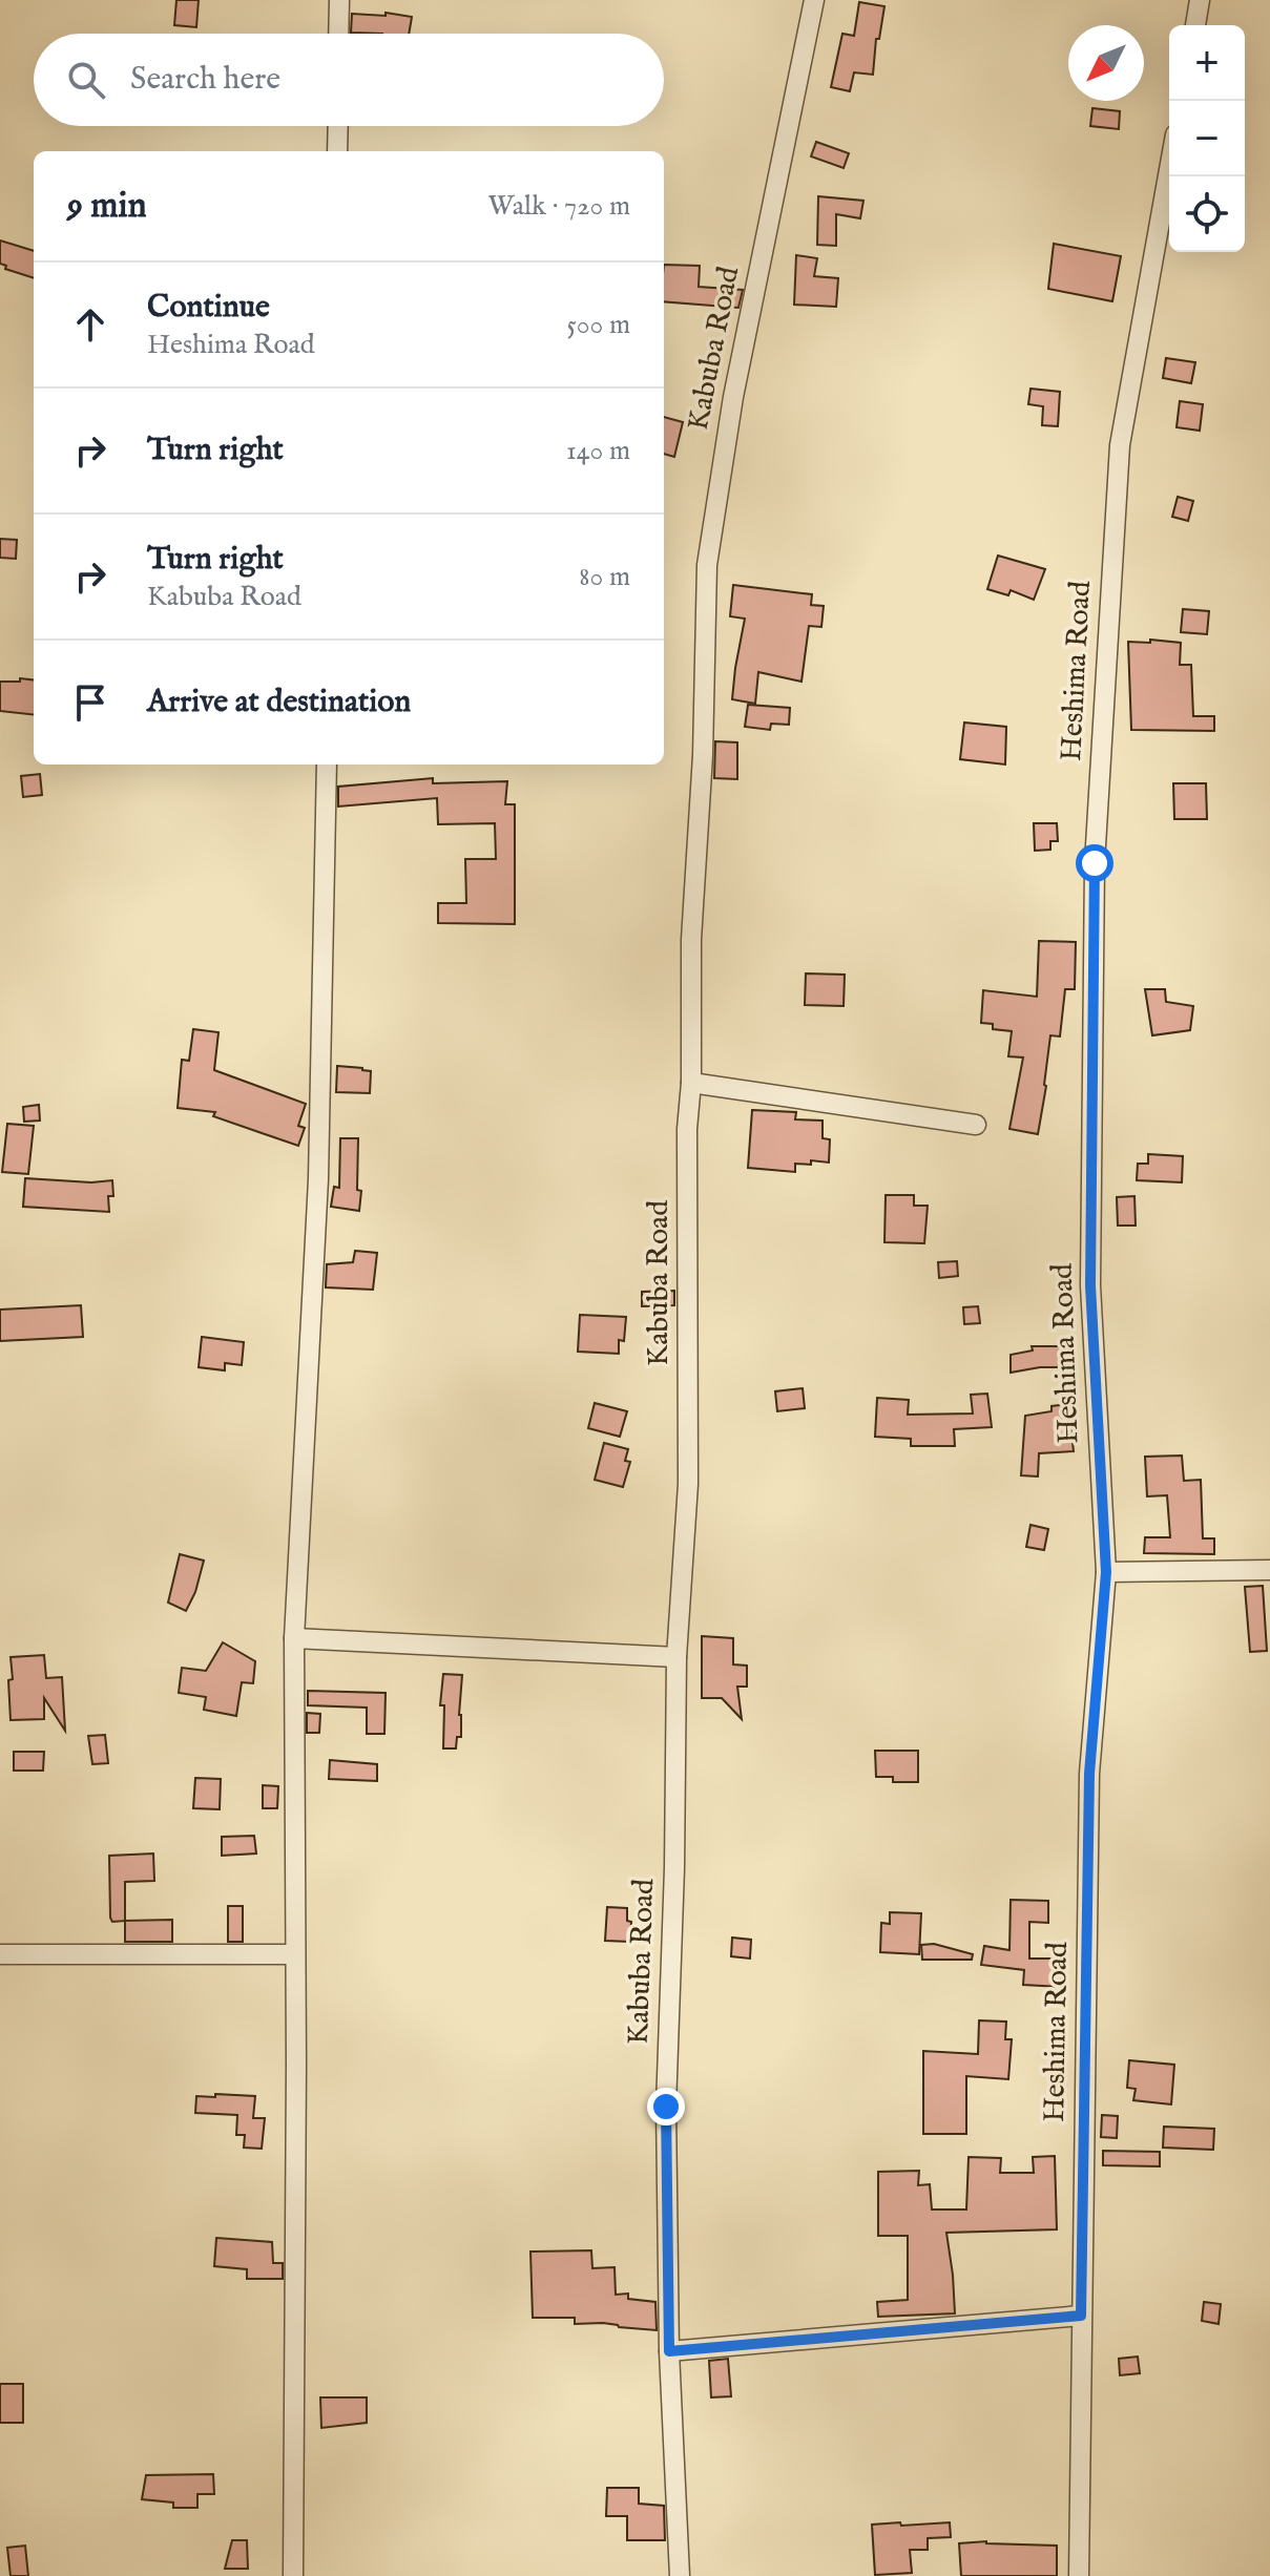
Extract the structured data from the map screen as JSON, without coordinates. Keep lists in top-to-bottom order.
{
  "streets": {
    "street": ["Kabuba Road", "Heshima Road"]
  },
  "north": "bottom left",
  "page": {
    "map_buttons": ["+", "−"],
    "search": "Search here",
    "heading": ["9 min", "Walk · 720 m"],
    "list": [
      ["Continue", "Heshima Road", "500 m"],
      ["Turn right", "140 m"],
      ["Turn right", "Kabuba Road", "80 m"],
      "Arrive at destination"
    ]
  }
}
